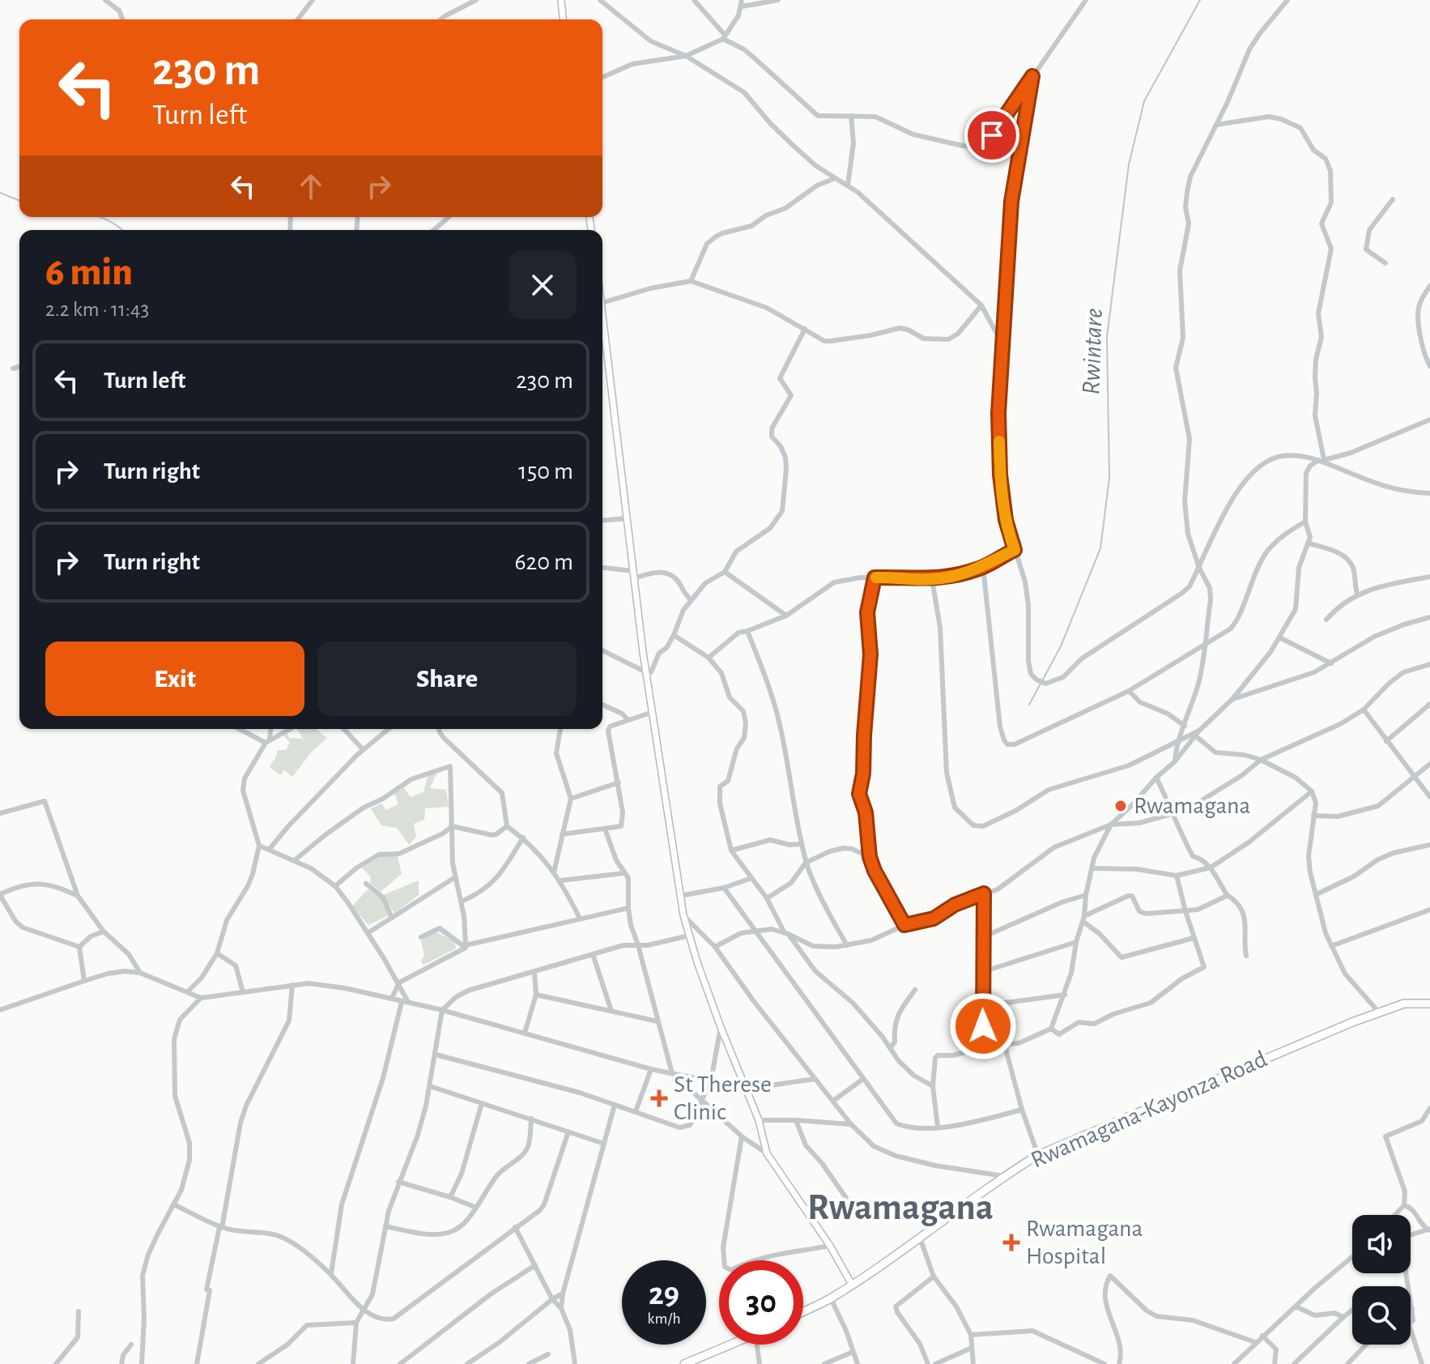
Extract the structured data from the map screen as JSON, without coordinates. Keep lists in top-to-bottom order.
{
  "streets": {
    "highway": ["Rwamagana-Kayonza Road"]
  },
  "districts": ["Rwamagana"],
  "water": ["Rwintare"],
  "places": {
    "other": ["Rwamagana"],
    "health": ["St Therese Clinic", "Rwamagana Hospital"]
  },
  "page": {
    "turn": ["230 m", "Turn left"],
    "heading": ["6 min", "2.2 km · 11:43"],
    "list": [
      {
        "name": "Turn left",
        "value": "230 m"
      },
      {
        "name": "Turn right",
        "value": "150 m"
      },
      {
        "name": "Turn right",
        "value": "620 m"
      }
    ],
    "buttons": ["Exit", "Share"],
    "speed": "29 km/h",
    "limit": "30"
  }
}
